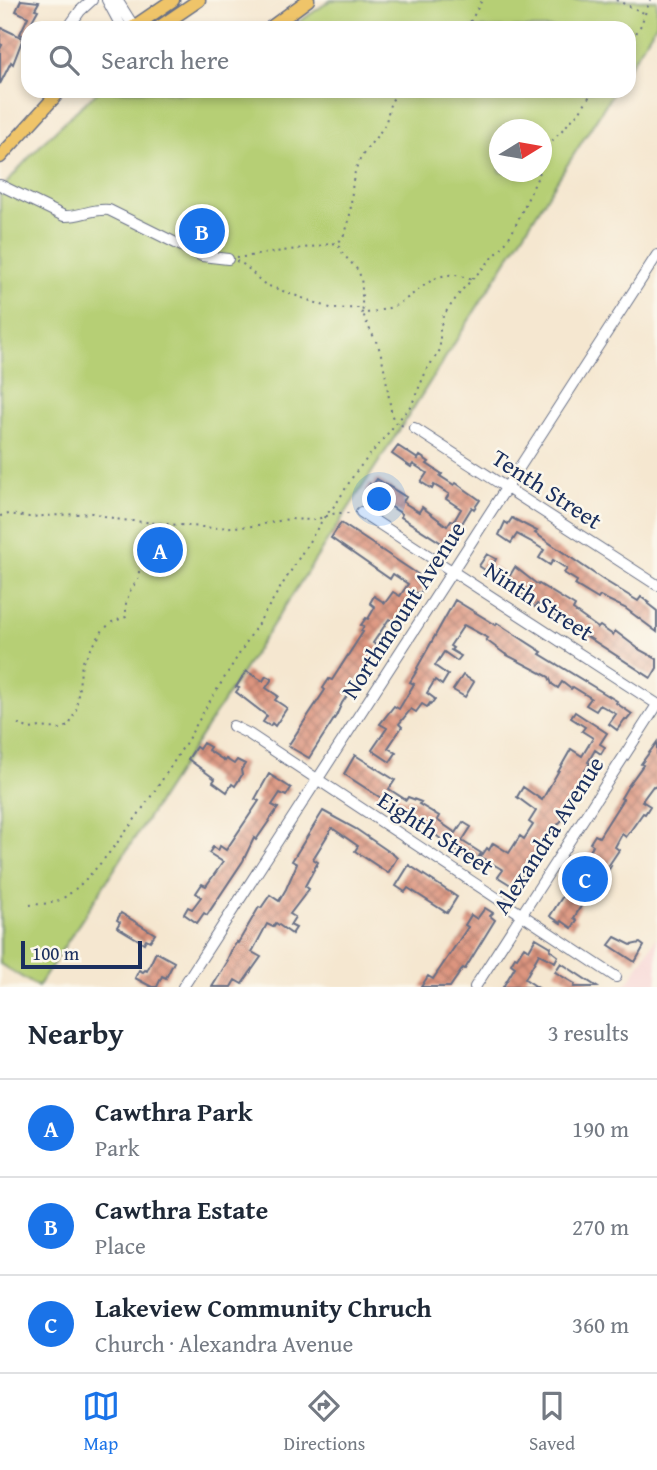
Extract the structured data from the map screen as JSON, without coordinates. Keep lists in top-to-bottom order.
{
  "streets": {
    "street": [
      "Tenth Street",
      "Ninth Street",
      "Northmount Avenue",
      "Eighth Street",
      "Alexandra Avenue"
    ]
  },
  "crossings": [
    ["Tenth Street", "Northmount Avenue"],
    ["Ninth Street", "Northmount Avenue"],
    ["Ninth Street", "Alexandra Avenue"],
    ["Northmount Avenue", "Eighth Street"],
    ["Eighth Street", "Alexandra Avenue"]
  ],
  "scale_bar": "100 m",
  "north": "right",
  "page": {
    "search": "Search here",
    "pins": ["B", "A", "C"],
    "scale": "100 m",
    "heading": ["Nearby", "3 results"],
    "list": [
      {
        "mark": "A",
        "name": "Cawthra Park",
        "note": "Park",
        "value": "190 m"
      },
      {
        "mark": "B",
        "name": "Cawthra Estate",
        "note": "Place",
        "value": "270 m"
      },
      {
        "mark": "C",
        "name": "Lakeview Community Chruch",
        "note": "Church · Alexandra Avenue",
        "value": "360 m"
      }
    ],
    "nav": ["Map", "Directions", "Saved"]
  }
}
